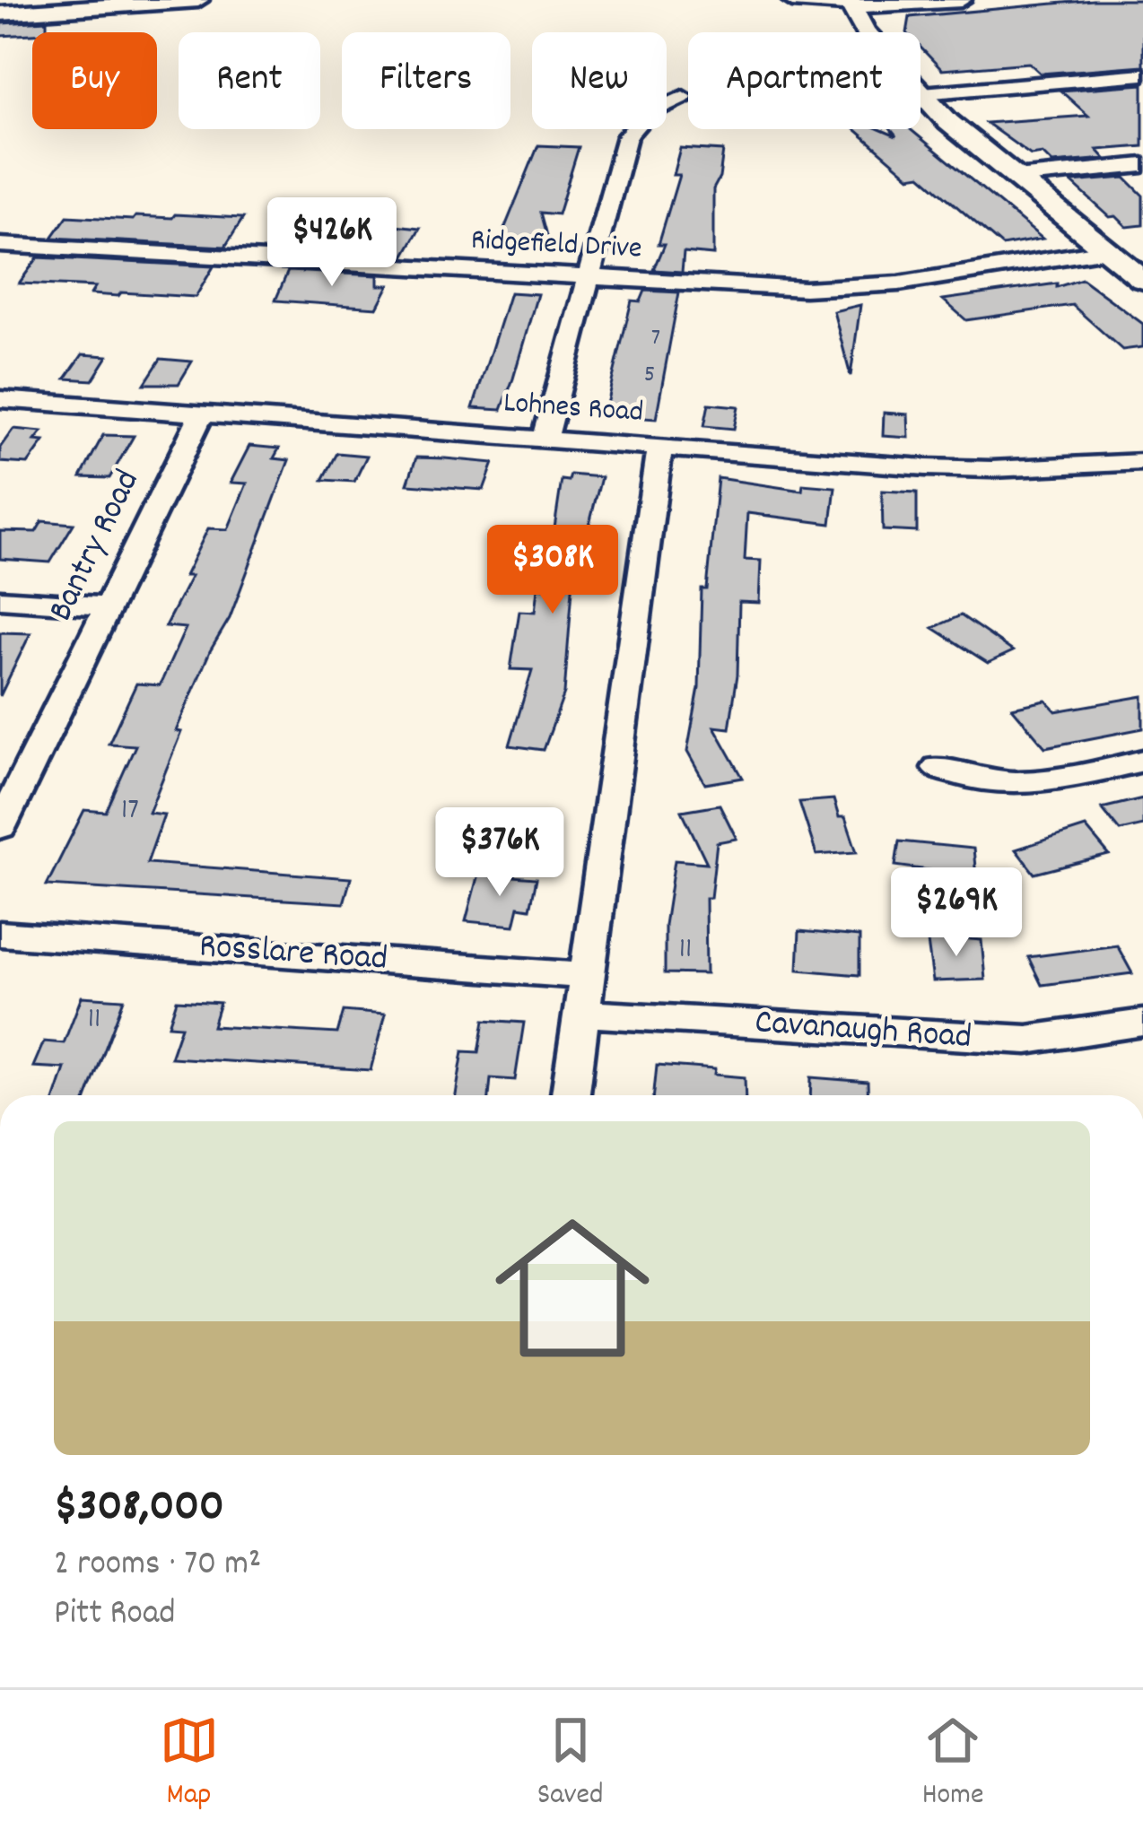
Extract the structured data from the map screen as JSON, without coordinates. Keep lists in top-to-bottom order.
{
  "streets": {
    "street": [
      "Ridgefield Drive",
      "Lohnes Road",
      "Bantry Road",
      "Rosslare Road",
      "Cavanaugh Road"
    ]
  },
  "crossings": [
    ["Lohnes Road", "Bantry Road"]
  ],
  "house_numbers": [
    "7",
    "5",
    "17",
    "11",
    "11"
  ],
  "page": {
    "chip": [
      "Buy",
      "Rent",
      "Filters",
      "New",
      "Apartment"
    ],
    "price": [
      "$426K",
      "$308K",
      "$376K",
      "$269K"
    ],
    "list": [
      {
        "name": "$308,000",
        "note": "2 rooms · 70 m² · Pitt Road"
      }
    ],
    "tabs": ["Map", "Saved", "Home"]
  }
}
